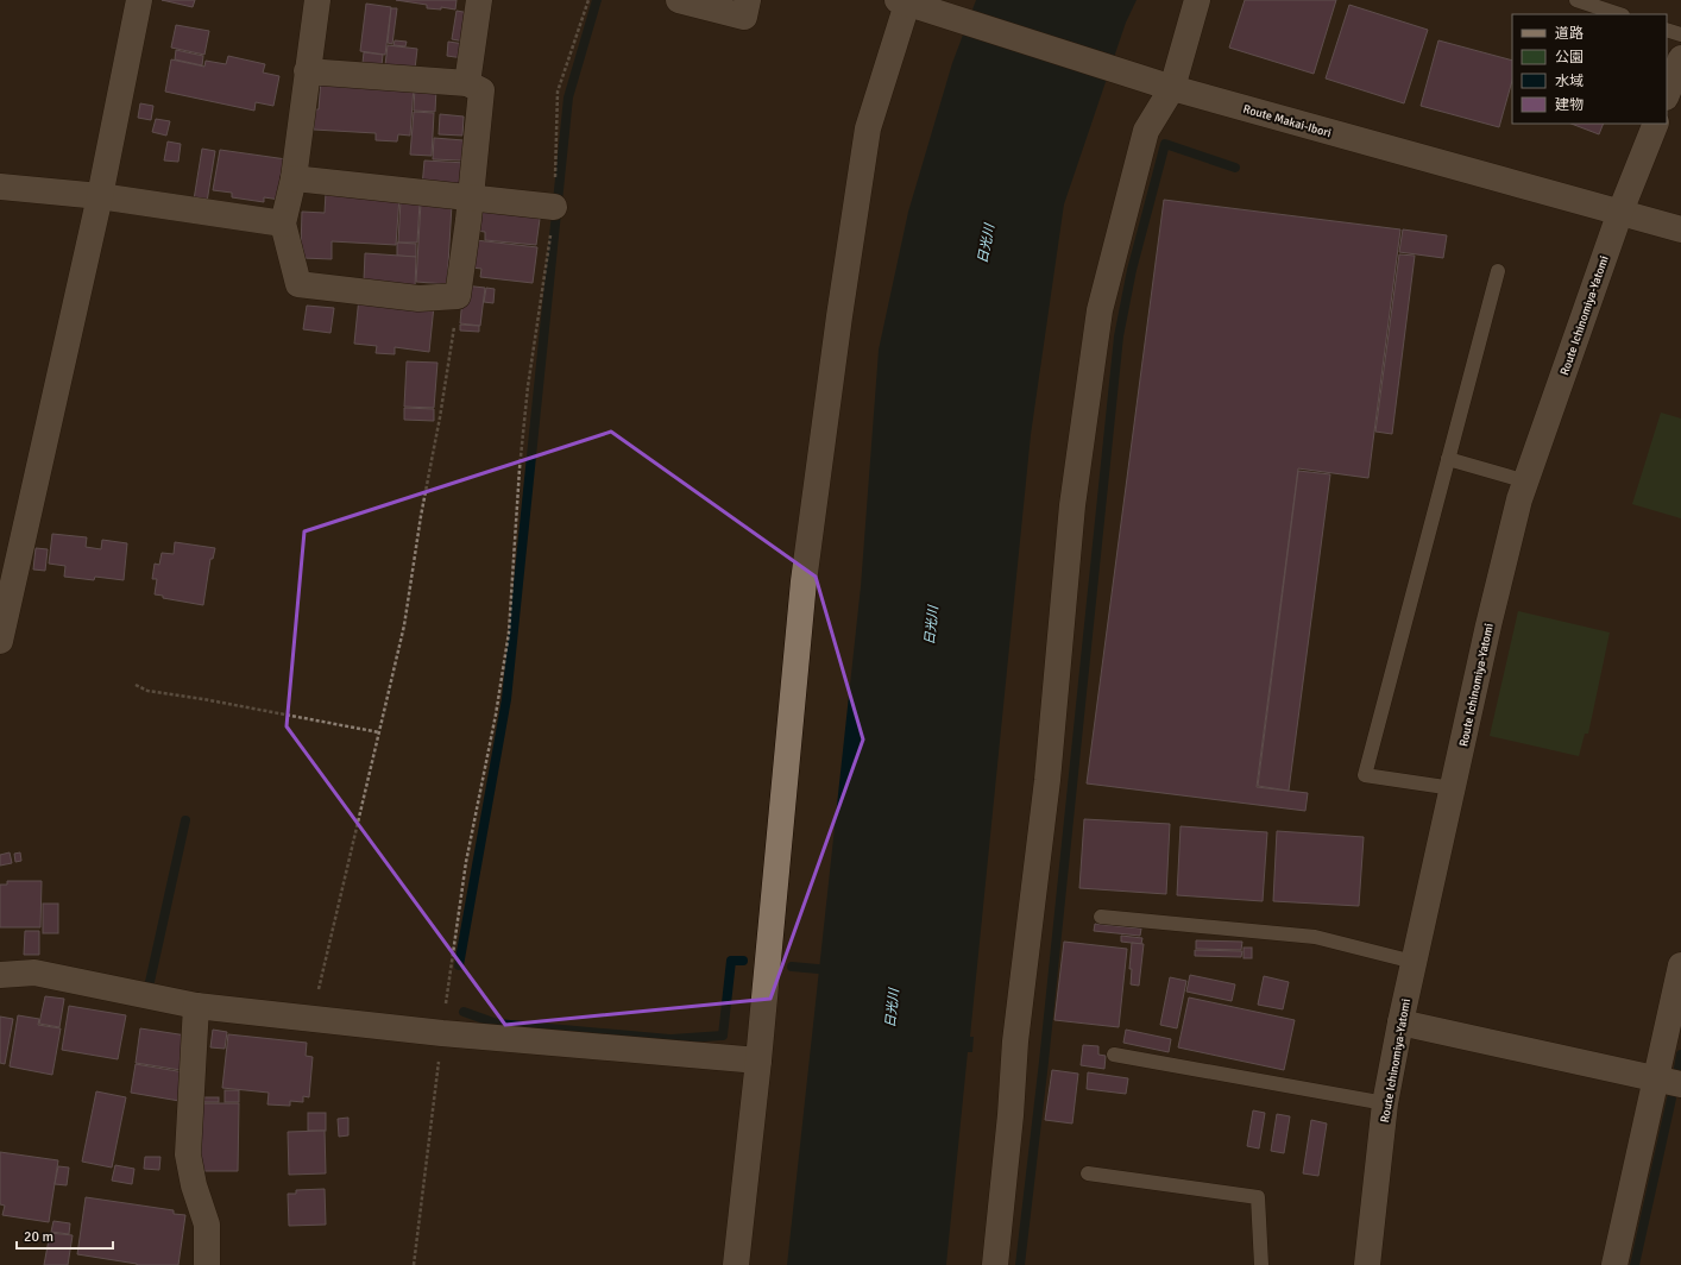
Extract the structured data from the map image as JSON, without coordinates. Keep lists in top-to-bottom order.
{
  "streets": {
    "street": ["Route Makai-Ibori", "Route Ichinomiya-Yatomi"]
  },
  "crossings": [
    ["Route Makai-Ibori", "Route Ichinomiya-Yatomi"]
  ],
  "water": ["日光川"],
  "legend": [
    "道路",
    "公園",
    "水域",
    "建物"
  ],
  "scale_bar": "20 m"
}
